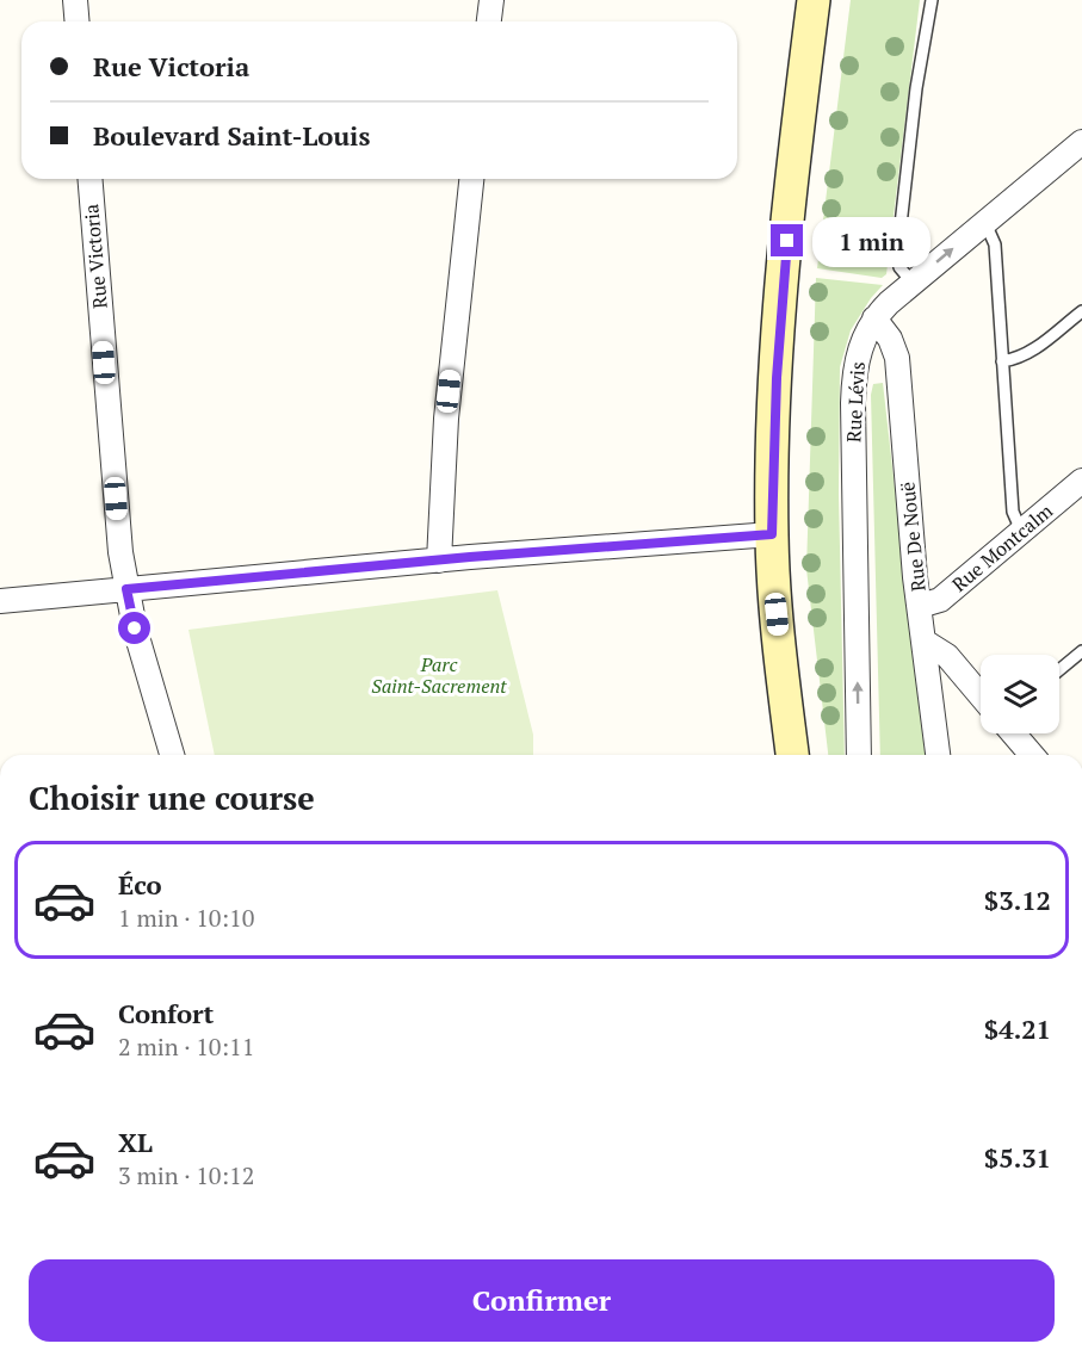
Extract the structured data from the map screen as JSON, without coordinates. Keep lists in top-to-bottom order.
{
  "streets": {
    "street": [
      "Rue Victoria",
      "Rue Lévis",
      "Rue De Nouë",
      "Rue Montcalm"
    ]
  },
  "crossings": [
    ["Rue Lévis", "Rue De Nouë"],
    ["Rue De Nouë", "Rue Montcalm"]
  ],
  "parks": ["Parc Saint-Sacrement"],
  "page": {
    "banner": ["Rue Victoria", "Boulevard Saint-Louis"],
    "bubble": "1 min",
    "heading": "Choisir une course",
    "list": [
      {
        "name": "Éco",
        "note": "1 min · 10:10",
        "value": "$3.12"
      },
      {
        "name": "Confort",
        "note": "2 min · 10:11",
        "value": "$4.21"
      },
      {
        "name": "XL",
        "note": "3 min · 10:12",
        "value": "$5.31"
      }
    ],
    "buttons": "Confirmer"
  }
}
